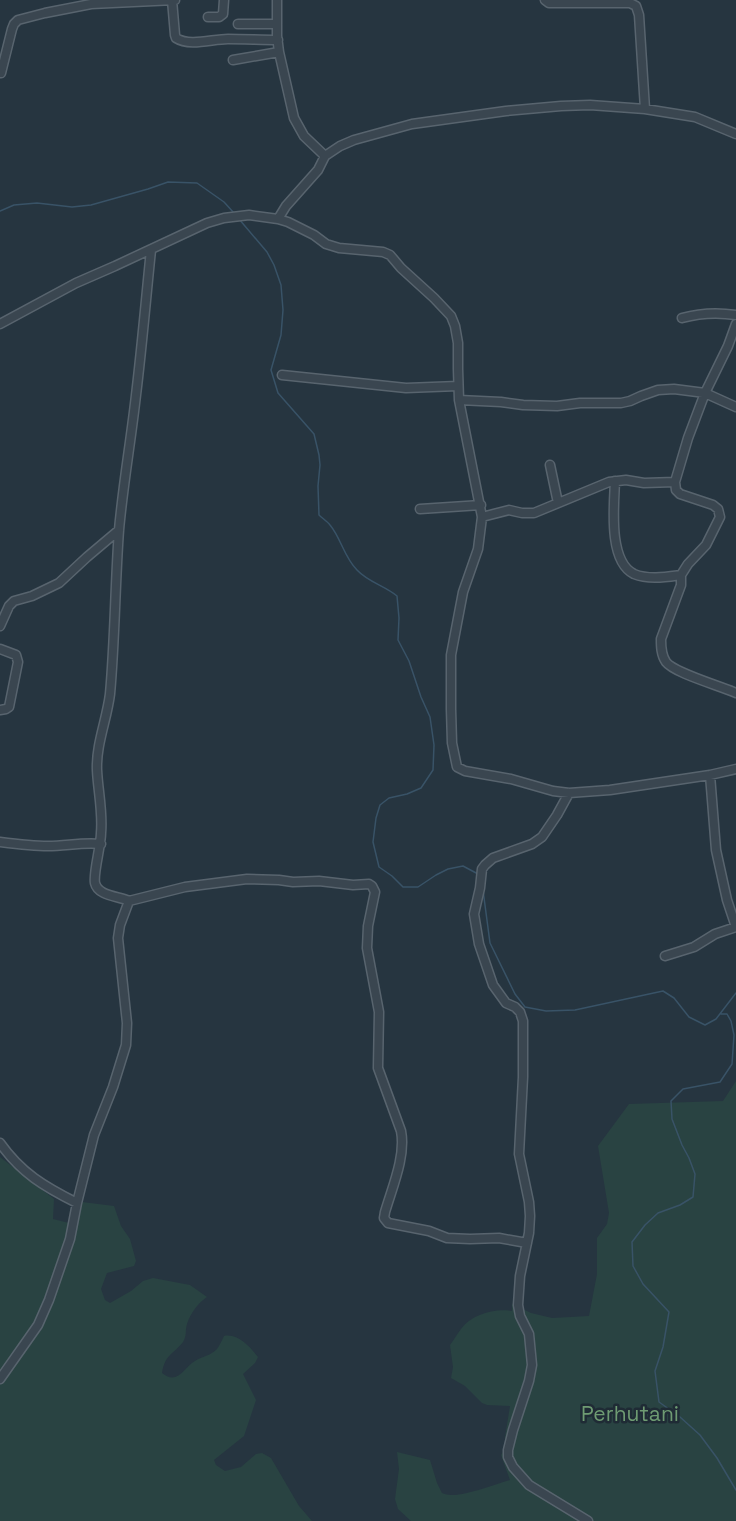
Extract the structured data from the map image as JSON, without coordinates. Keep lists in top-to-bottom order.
{
  "parks": ["Perhutani"]
}
